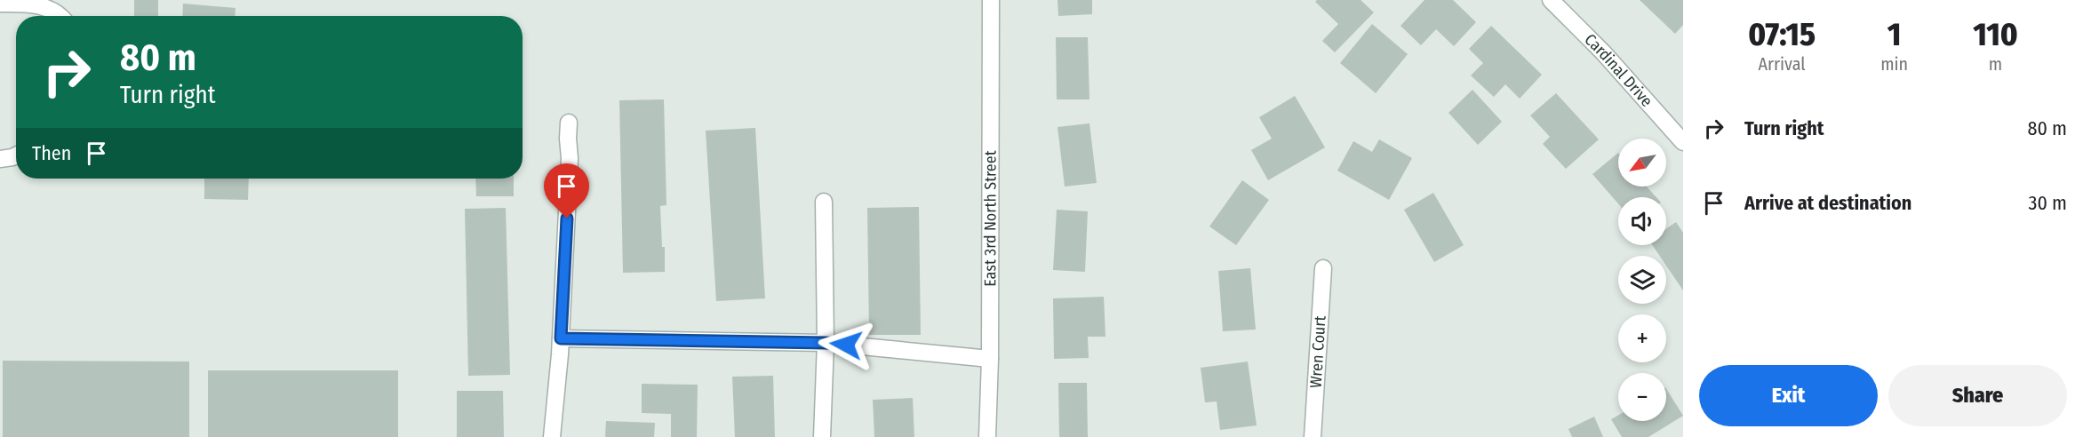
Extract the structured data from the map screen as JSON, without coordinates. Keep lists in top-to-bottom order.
{
  "streets": {
    "street": ["Cardinal Drive", "East 3rd North Street", "Wren Court"]
  },
  "north": "bottom left",
  "page": {
    "eta": [
      "07:15",
      "Arrival",
      "1",
      "min",
      "110",
      "m"
    ],
    "turn": ["80 m", "Turn right"],
    "list": [
      {
        "name": "Turn right",
        "value": "80 m"
      },
      {
        "name": "Arrive at destination",
        "value": "30 m"
      }
    ],
    "then": "Then",
    "map_buttons": ["+", "−"],
    "buttons": ["Exit", "Share"]
  }
}
